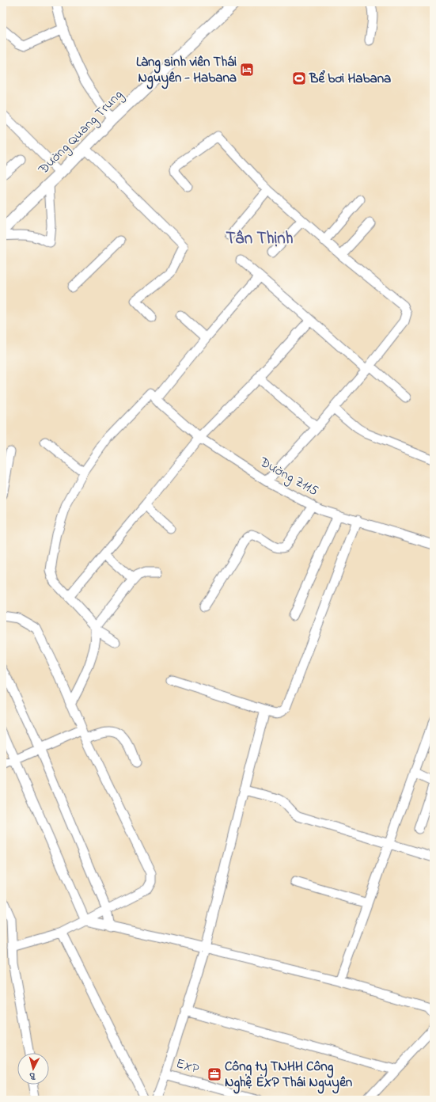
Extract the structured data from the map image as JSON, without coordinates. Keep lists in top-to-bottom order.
{
  "streets": {
    "main road": ["Đường Quang Trung"],
    "street": ["Đường Z115", "EXP"]
  },
  "districts": ["Tân Thịnh"],
  "places": {
    "hotel": ["Làng sinh viên Thái Nguyên - Habana"],
    "sports": ["Bể bơi Habana"],
    "office": ["Công ty TNHH Công Nghệ EXP Thái Nguyên"]
  },
  "north": "bottom"
}
